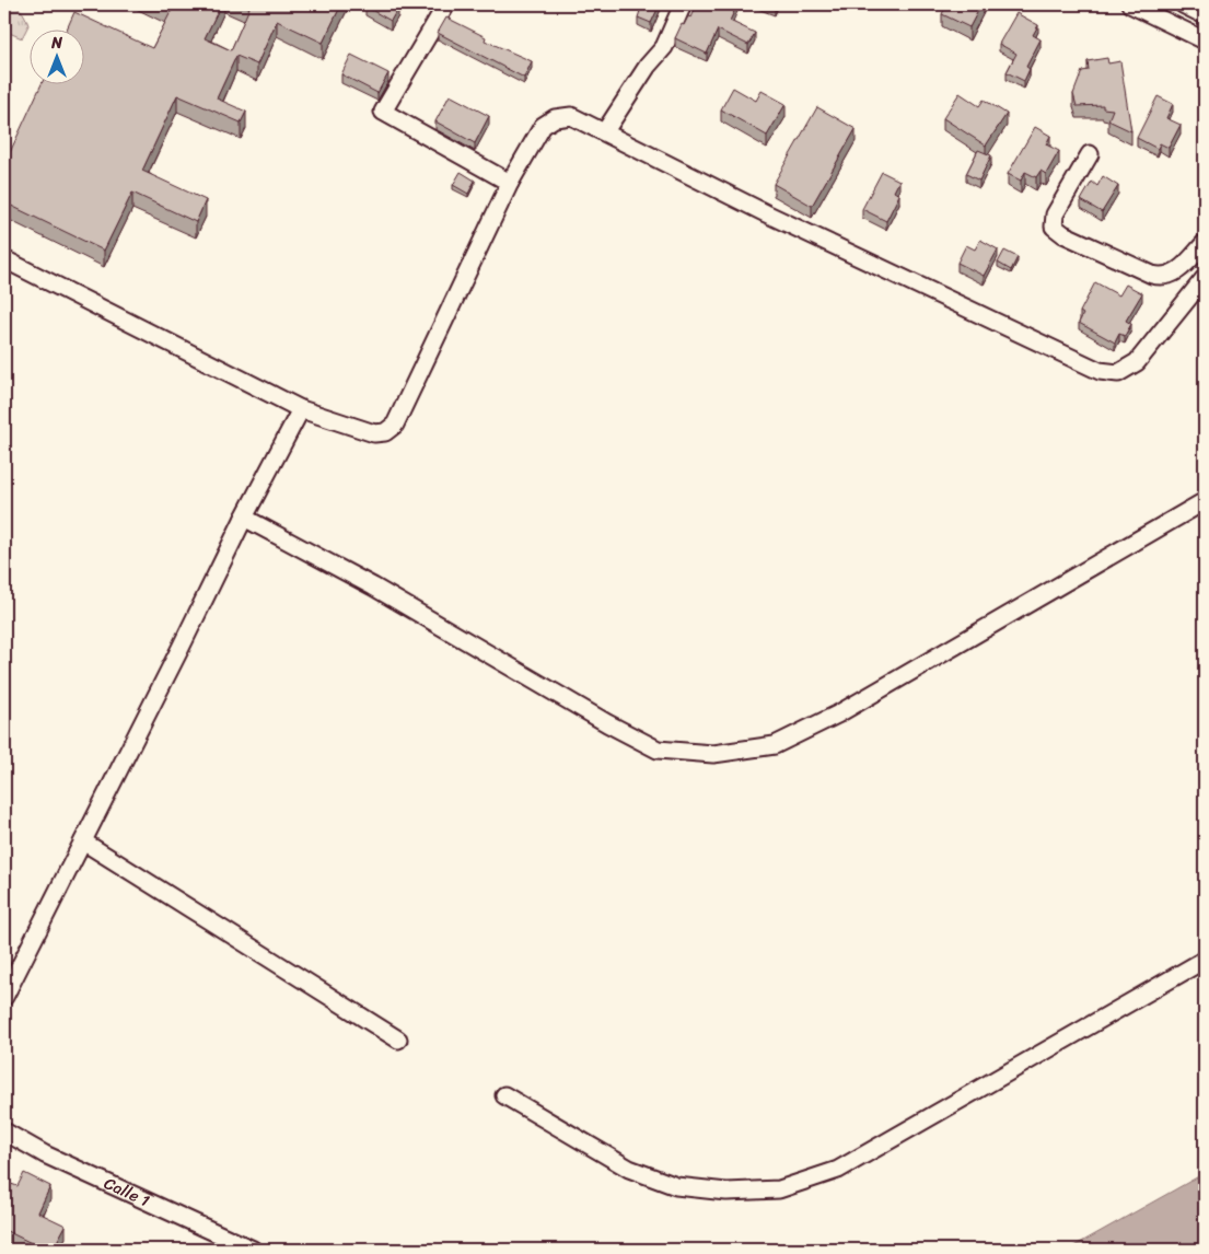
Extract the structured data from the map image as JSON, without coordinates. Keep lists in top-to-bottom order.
{
  "streets": {
    "street": ["Calle 1"]
  },
  "north": "top"
}
